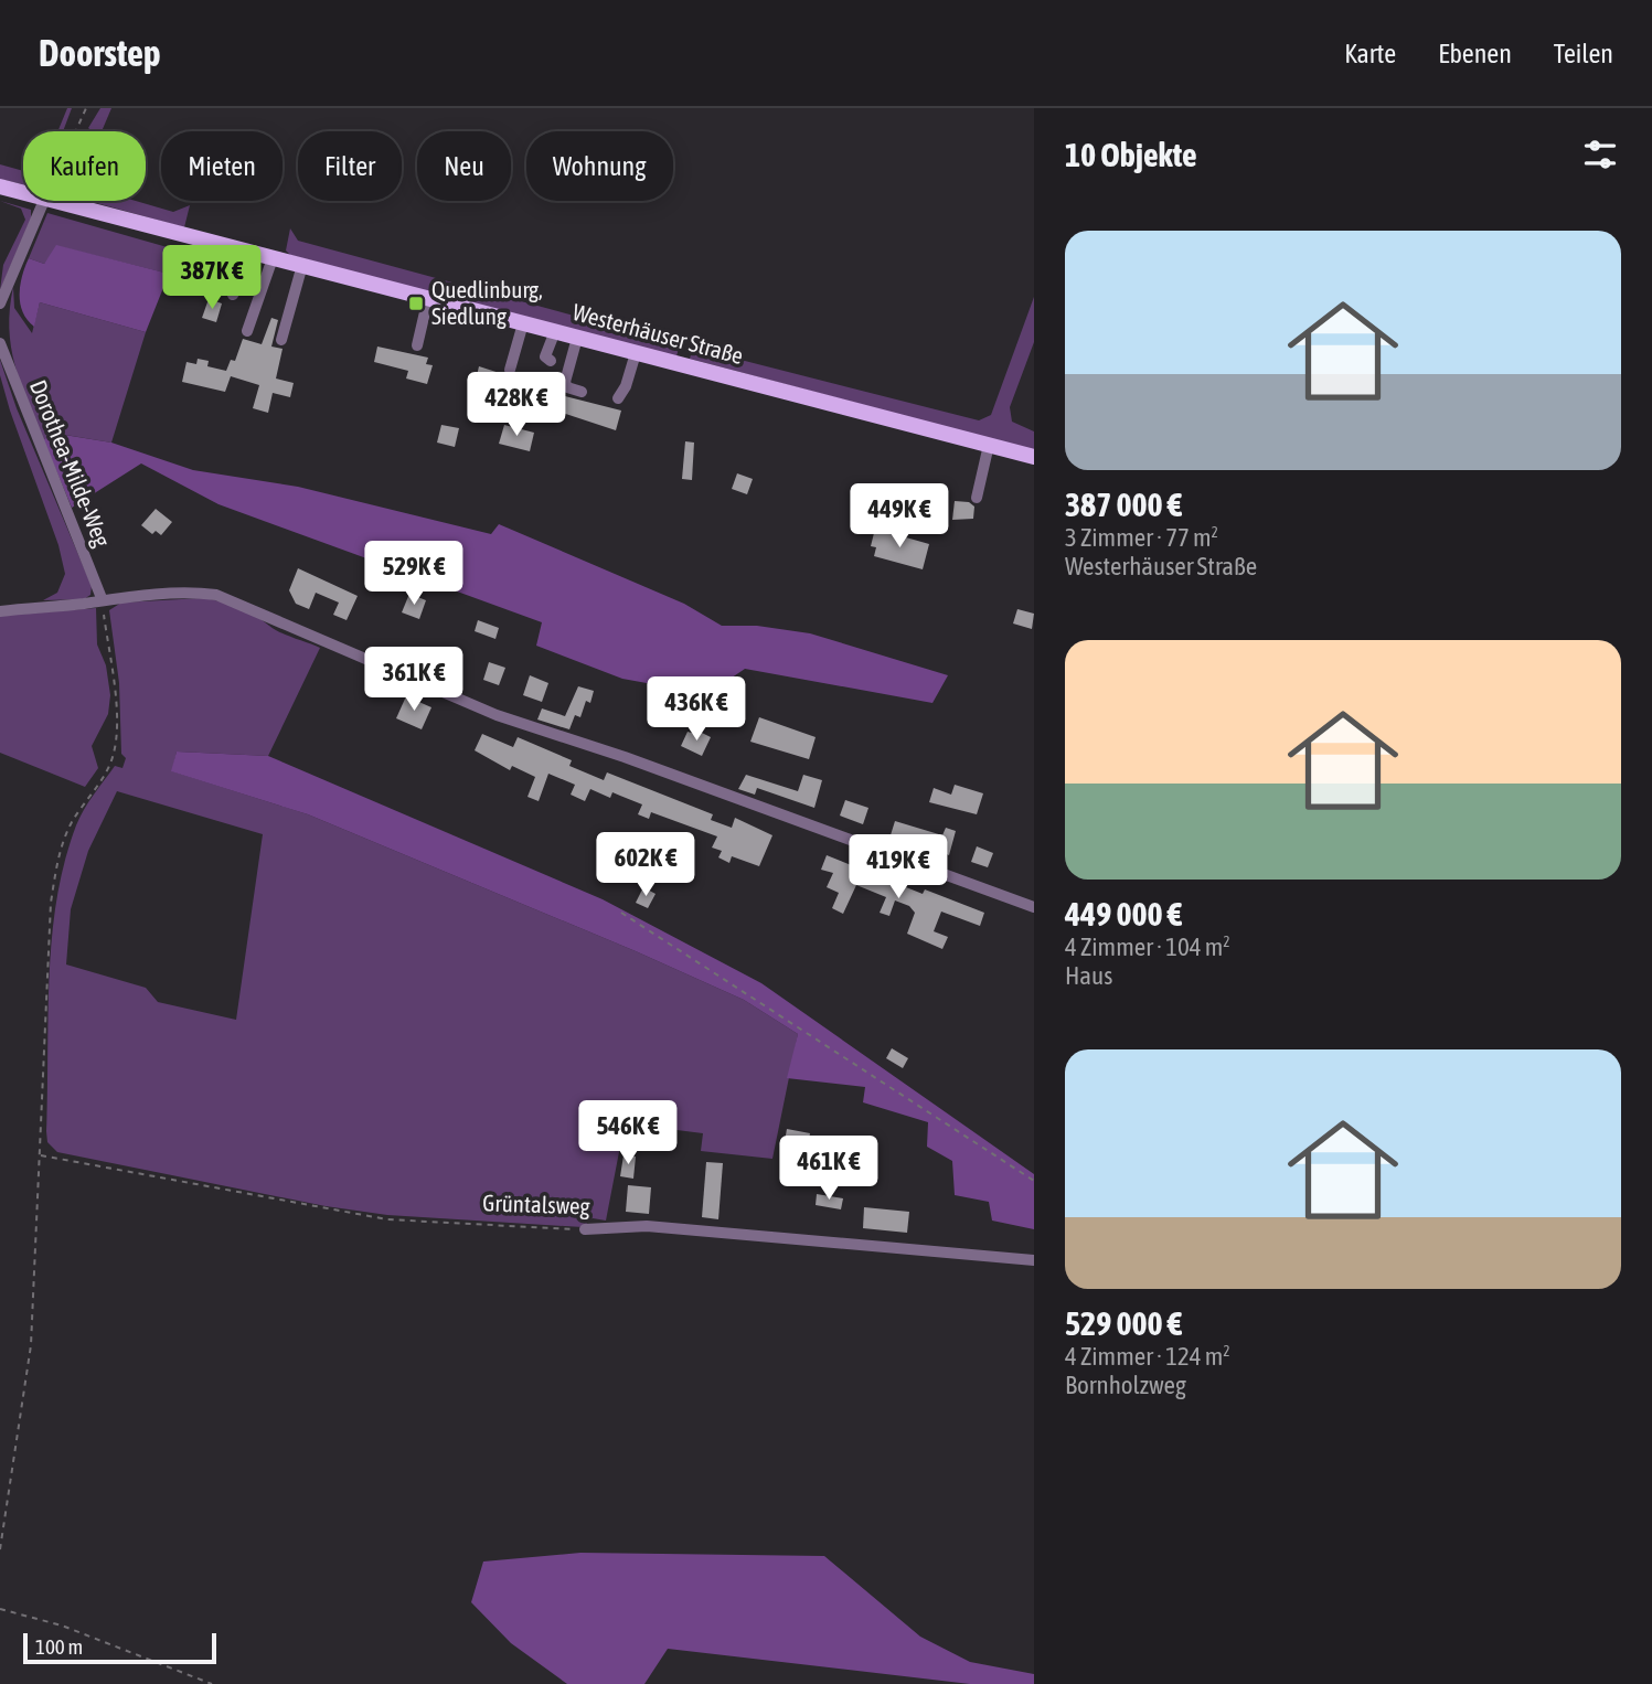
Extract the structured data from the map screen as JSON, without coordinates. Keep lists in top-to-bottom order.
{
  "streets": {
    "main road": ["Westerhäuser Straße"],
    "street": ["Dorothea-Milde-Weg", "Grüntalsweg"]
  },
  "places": {
    "transit": ["Quedlinburg, Siedlung"]
  },
  "scale_bar": "100 m",
  "page": {
    "header": "Doorstep",
    "nav": ["Karte", "Ebenen", "Teilen"],
    "heading": "10 Objekte",
    "chip": [
      "Kaufen",
      "Mieten",
      "Filter",
      "Neu",
      "Wohnung"
    ],
    "list": [
      {
        "name": "387 000 €",
        "note": "3 Zimmer · 77 m² · Westerhäuser Straße"
      },
      {
        "name": "449 000 €",
        "note": "4 Zimmer · 104 m² · Haus"
      },
      {
        "name": "529 000 €",
        "note": "4 Zimmer · 124 m² · Bornholzweg"
      }
    ],
    "price": [
      "387K €",
      "428K €",
      "449K €",
      "529K €",
      "361K €",
      "436K €",
      "602K €",
      "419K €",
      "546K €",
      "461K €"
    ],
    "scale": "100 m"
  }
}
